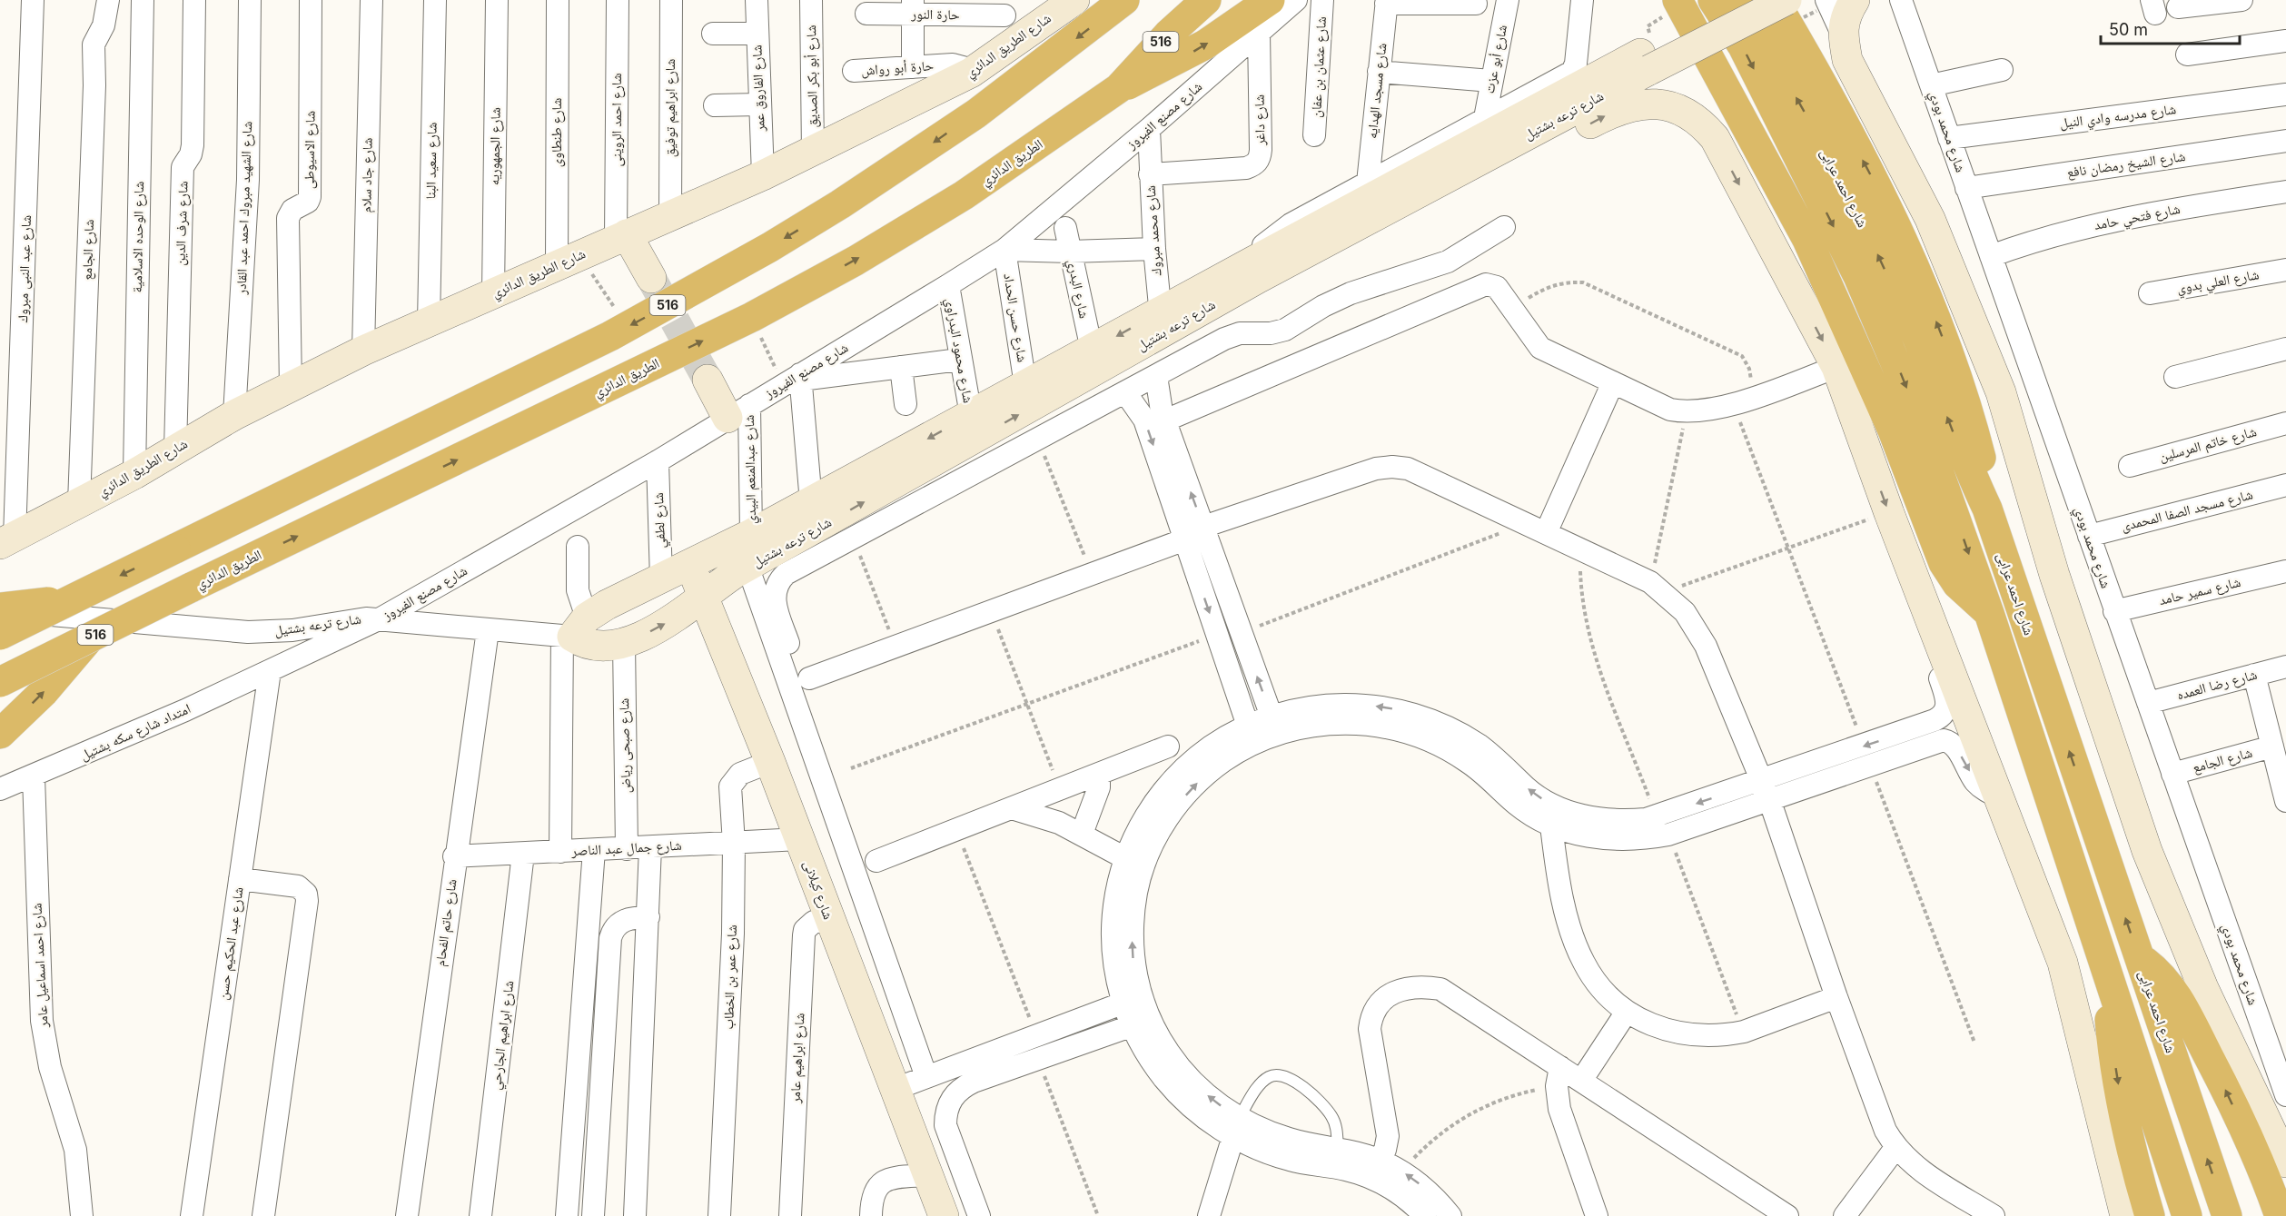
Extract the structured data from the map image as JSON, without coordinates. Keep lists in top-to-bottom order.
{
  "streets": {
    "highway": ["516", "الطريق الدائري", "شارع احمد عرابى"],
    "street": [
      "حارة النور",
      "شارع الطريق الدائري",
      "شارع أبو عزت",
      "شارع عثمان بن عفان",
      "حارة أبو رواش",
      "شارع أبو بكر الصديق",
      "شارع الفاروق عمر",
      "شارع مسجد الهدايه",
      "شارع ابراهيم توفيق",
      "شارع مصنع الفيروز",
      "شارع ترعه بشتيل",
      "شارع مدرسه وادي النيل",
      "شارع احمد الروينى",
      "شارع داغر",
      "شارع محمد بودي",
      "شارع طنطاوى",
      "شارع الجمهوريه",
      "شارع الاسيوطى",
      "شارع سعيد البنا",
      "شارع الشيخ رمضان نافع",
      "شارع جاد سلام",
      "شارع الشهيد مبروك احمد عبد القادر",
      "شارع فتحي حامد",
      "شارع شرف الدين",
      "شارع محمد مبروك",
      "شارع الوحده الاسلامية",
      "شارع الجامع",
      "شارع عبد النبى مبروك",
      "شارع العلي بدوي",
      "شارع البدري",
      "شارع حسن الحداد",
      "شارع محمود البدراوي",
      "شارع خاتم المرسلين",
      "شارع عبدالمنعم البيدي",
      "شارع مسجد الصفا المحمدى",
      "شارع لطفي",
      "شارع سمير حامد",
      "شارع رضا العمده",
      "امتداد شارع سكه بشتيل",
      "شارع صبحى رياض",
      "شارع جمال عبد الناصر",
      "شارع كيلانى",
      "شارع حاتم الفحام",
      "شارع عبد الحكيم حسن",
      "شارع احمد اسماعيل عامر",
      "شارع عمر بن الخطاب",
      "شارع ابراهيم الجارحي",
      "شارع ابراهيم عامر"
    ]
  },
  "crossings": [
    ["شارع الطريق الدائري", "حارة أبو رواش"],
    ["شارع الطريق الدائري", "شارع أبو بكر الصديق"],
    ["شارع الطريق الدائري", "شارع الفاروق عمر"],
    ["شارع الطريق الدائري", "شارع ابراهيم توفيق"],
    ["شارع الطريق الدائري", "شارع احمد الروينى"],
    ["شارع الطريق الدائري", "شارع طنطاوى"],
    ["شارع الطريق الدائري", "شارع الجمهوريه"],
    ["شارع الطريق الدائري", "شارع الاسيوطى"],
    ["شارع الطريق الدائري", "شارع سعيد البنا"],
    ["شارع الطريق الدائري", "شارع جاد سلام"],
    ["شارع الطريق الدائري", "شارع الشهيد مبروك احمد عبد القادر"],
    ["شارع الطريق الدائري", "شارع شرف الدين"],
    ["شارع الطريق الدائري", "شارع الوحده الاسلامية"],
    ["شارع الطريق الدائري", "شارع الجامع"],
    ["شارع الطريق الدائري", "شارع عبد النبى مبروك"],
    ["شارع أبو عزت", "شارع ترعه بشتيل"],
    ["شارع مسجد الهدايه", "شارع ترعه بشتيل"],
    ["شارع مصنع الفيروز", "شارع ترعه بشتيل"],
    ["شارع مصنع الفيروز", "شارع داغر"],
    ["شارع مصنع الفيروز", "شارع محمد مبروك"],
    ["شارع مصنع الفيروز", "شارع حسن الحداد"],
    ["شارع مصنع الفيروز", "شارع محمود البدراوي"],
    ["شارع مصنع الفيروز", "شارع عبدالمنعم البيدي"],
    ["شارع مصنع الفيروز", "شارع لطفي"],
    ["شارع مصنع الفيروز", "امتداد شارع سكه بشتيل"],
    ["شارع مصنع الفيروز", "شارع عبد الحكيم حسن"],
    ["شارع ترعه بشتيل", "شارع محمد مبروك"],
    ["شارع ترعه بشتيل", "شارع البدري"],
    ["شارع ترعه بشتيل", "شارع حسن الحداد"],
    ["شارع ترعه بشتيل", "شارع محمود البدراوي"],
    ["شارع ترعه بشتيل", "شارع عبدالمنعم البيدي"],
    ["شارع ترعه بشتيل", "شارع لطفي"],
    ["شارع ترعه بشتيل", "شارع صبحى رياض"],
    ["شارع ترعه بشتيل", "شارع كيلانى"],
    ["شارع ترعه بشتيل", "شارع حاتم الفحام"],
    ["شارع مدرسه وادي النيل", "شارع محمد بودي"],
    ["شارع داغر", "شارع محمد مبروك"],
    ["شارع محمد بودي", "شارع الشيخ رمضان نافع"],
    ["شارع محمد بودي", "شارع فتحي حامد"],
    ["شارع محمد بودي", "شارع الجامع"],
    ["شارع محمد بودي", "شارع مسجد الصفا المحمدى"],
    ["شارع محمد بودي", "شارع سمير حامد"],
    ["شارع محمد بودي", "شارع رضا العمده"],
    ["امتداد شارع سكه بشتيل", "شارع عبد الحكيم حسن"],
    ["امتداد شارع سكه بشتيل", "شارع احمد اسماعيل عامر"],
    ["شارع صبحى رياض", "شارع جمال عبد الناصر"],
    ["شارع جمال عبد الناصر", "شارع كيلانى"],
    ["شارع جمال عبد الناصر", "شارع حاتم الفحام"],
    ["شارع جمال عبد الناصر", "شارع عمر بن الخطاب"],
    ["شارع جمال عبد الناصر", "شارع ابراهيم الجارحي"],
    ["شارع كيلانى", "شارع عمر بن الخطاب"],
    ["شارع كيلانى", "شارع ابراهيم عامر"]
  ],
  "scale_bar": "50 m"
}
